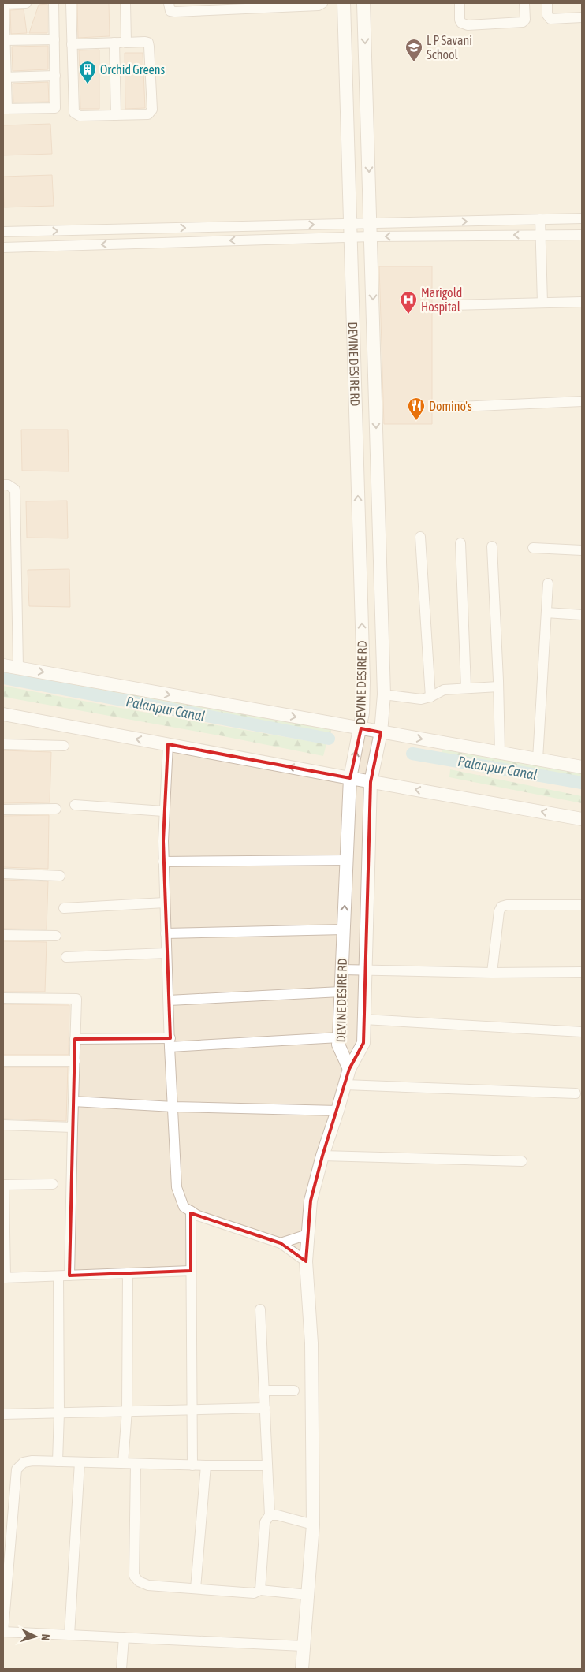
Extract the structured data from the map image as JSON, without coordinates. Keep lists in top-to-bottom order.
{
  "streets": {
    "street": ["DEVINE DESIRE RD"]
  },
  "water": ["Palanpur Canal"],
  "places": {
    "school or university": ["L P Savani School"],
    "building": ["Orchid Greens"],
    "hospital": ["Marigold Hospital"],
    "restaurant": ["Domino's"]
  },
  "north": "right"
}
